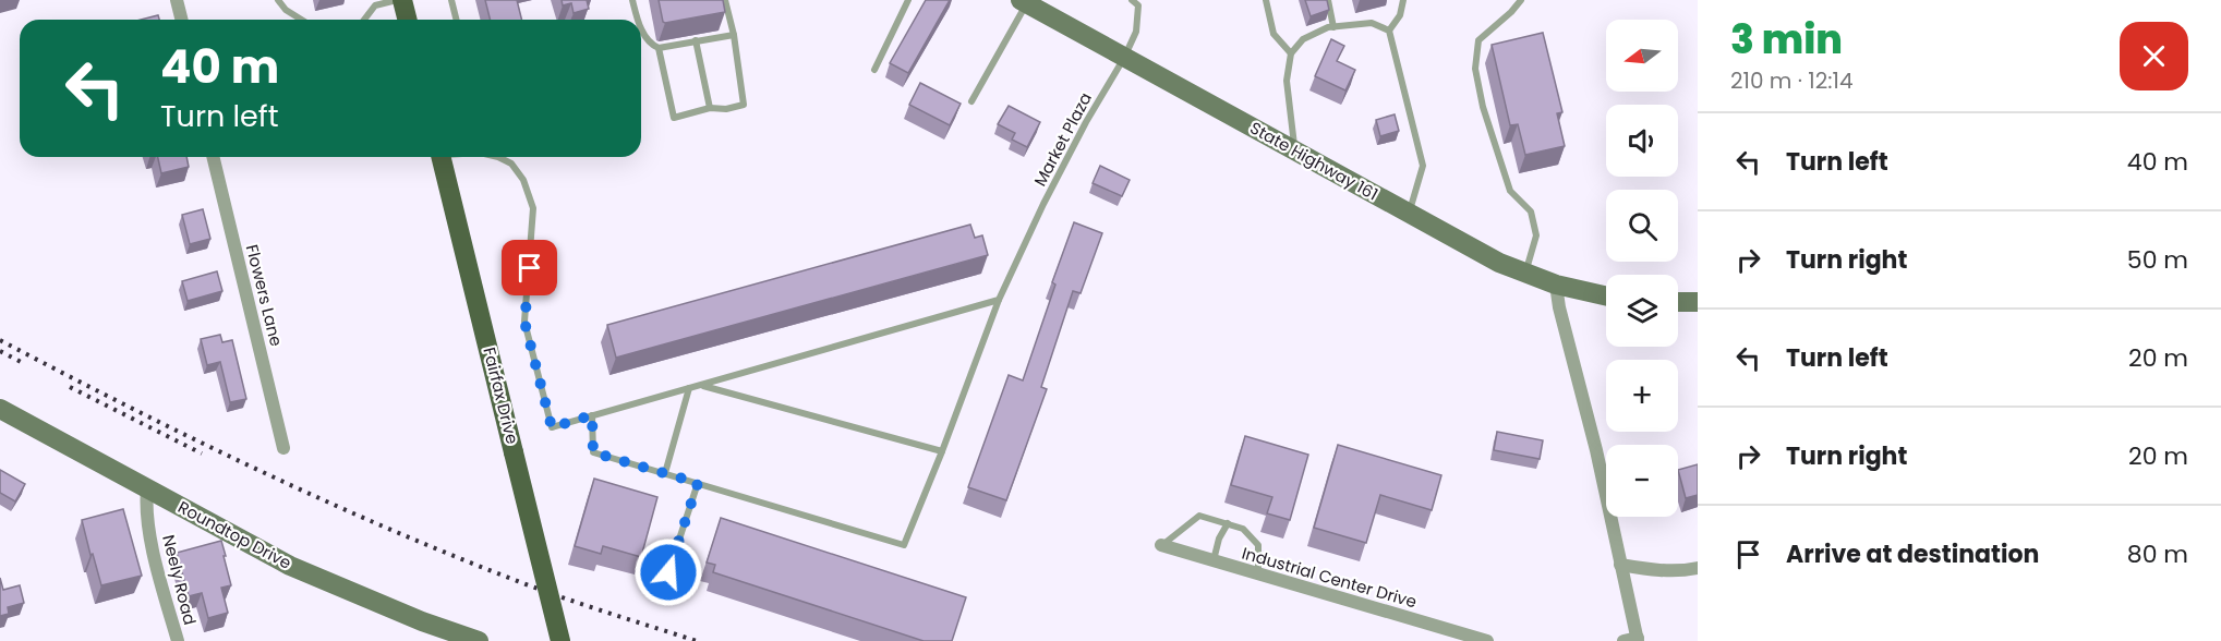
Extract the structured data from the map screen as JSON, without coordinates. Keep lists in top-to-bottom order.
{
  "streets": {
    "main road": ["State Highway 161", "Fairfax Drive", "Roundtop Drive"],
    "street": ["Flowers Lane", "Industrial Center Drive", "Neely Road"],
    "lane": ["Market Plaza"]
  },
  "crossings": [
    ["Market Plaza", "State Highway 161"],
    ["Roundtop Drive", "Neely Road"]
  ],
  "north": "left",
  "page": {
    "heading": ["3 min", "210 m · 12:14"],
    "map_buttons": ["+", "−"],
    "turn": ["40 m", "Turn left"],
    "list": [
      {
        "name": "Turn left",
        "value": "40 m"
      },
      {
        "name": "Turn right",
        "value": "50 m"
      },
      {
        "name": "Turn left",
        "value": "20 m"
      },
      {
        "name": "Turn right",
        "value": "20 m"
      },
      {
        "name": "Arrive at destination",
        "value": "80 m"
      }
    ]
  }
}
